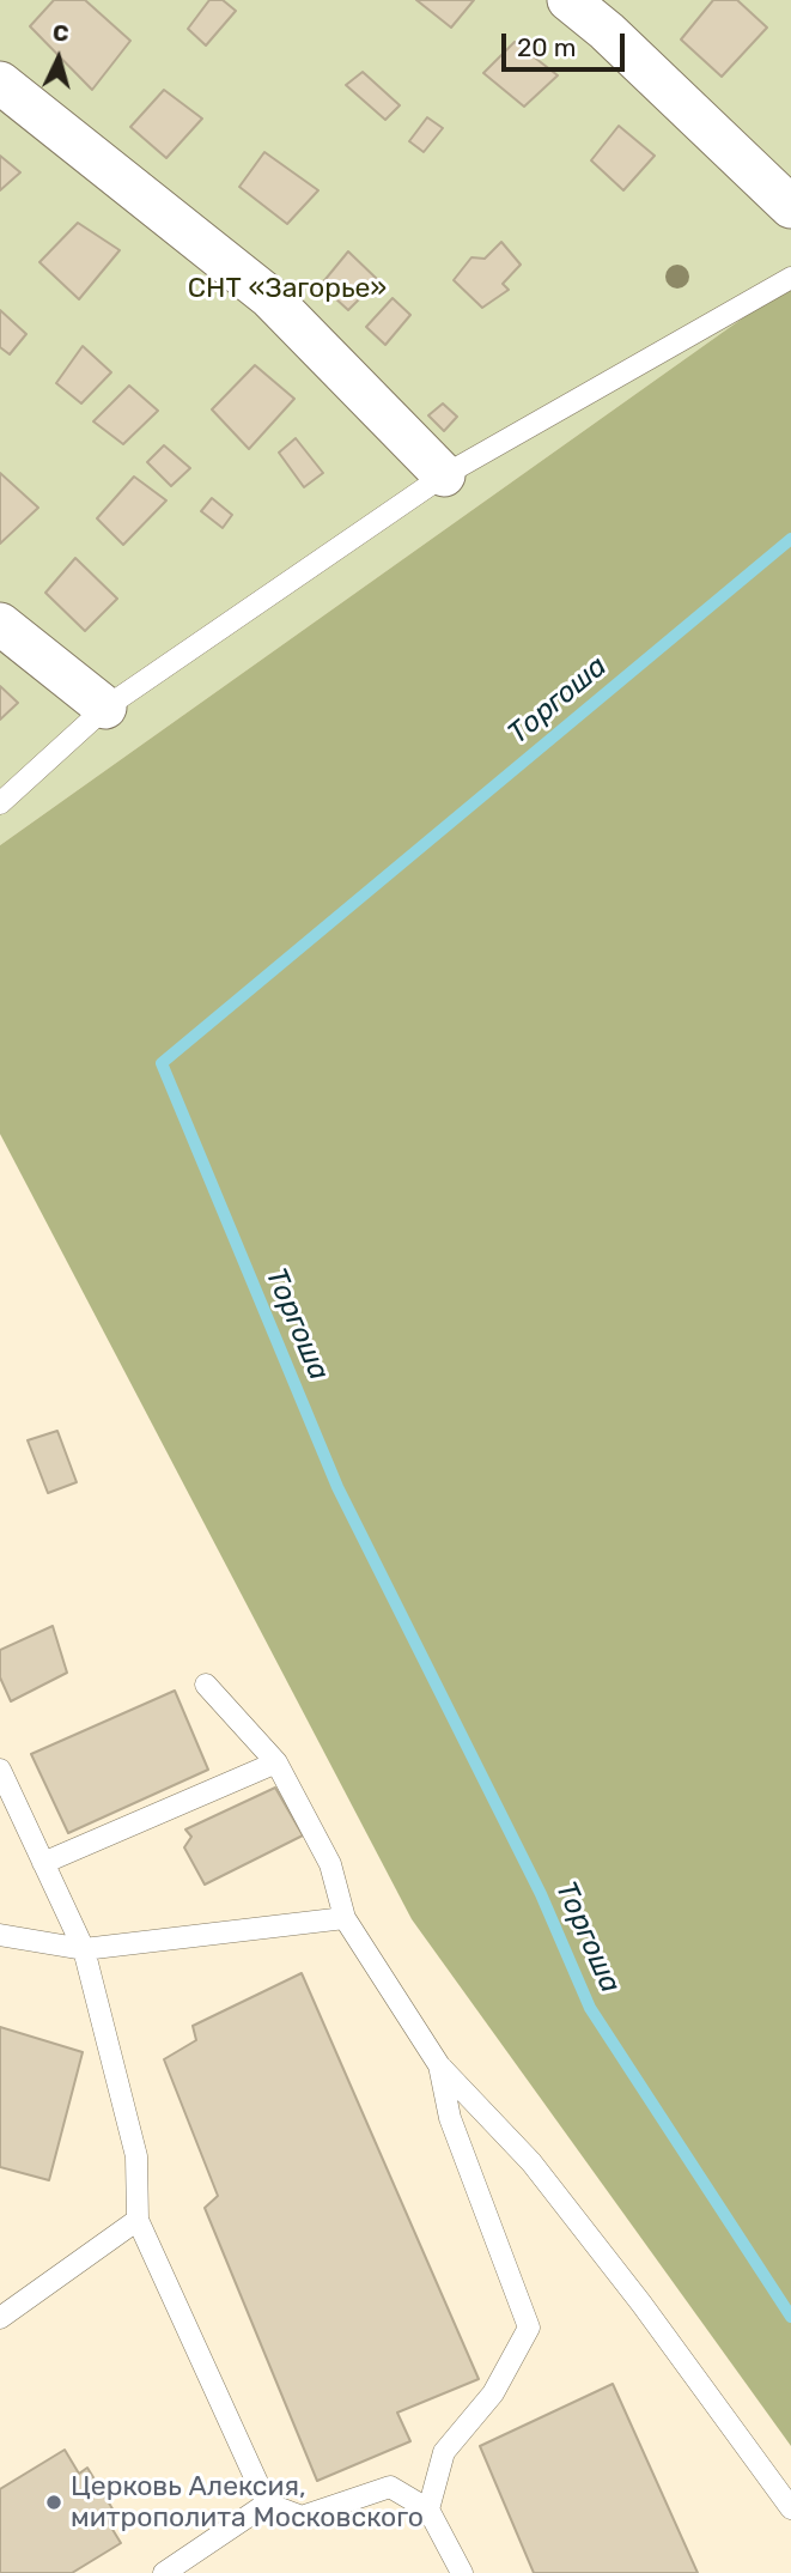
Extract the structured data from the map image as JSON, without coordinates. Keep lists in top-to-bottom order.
{
  "water": ["Торгоша"],
  "parks": ["СНТ «Загорье»"],
  "places": ["Церковь Алексия, митрополита Московского"],
  "scale_bar": "20 m",
  "north": "top"
}
